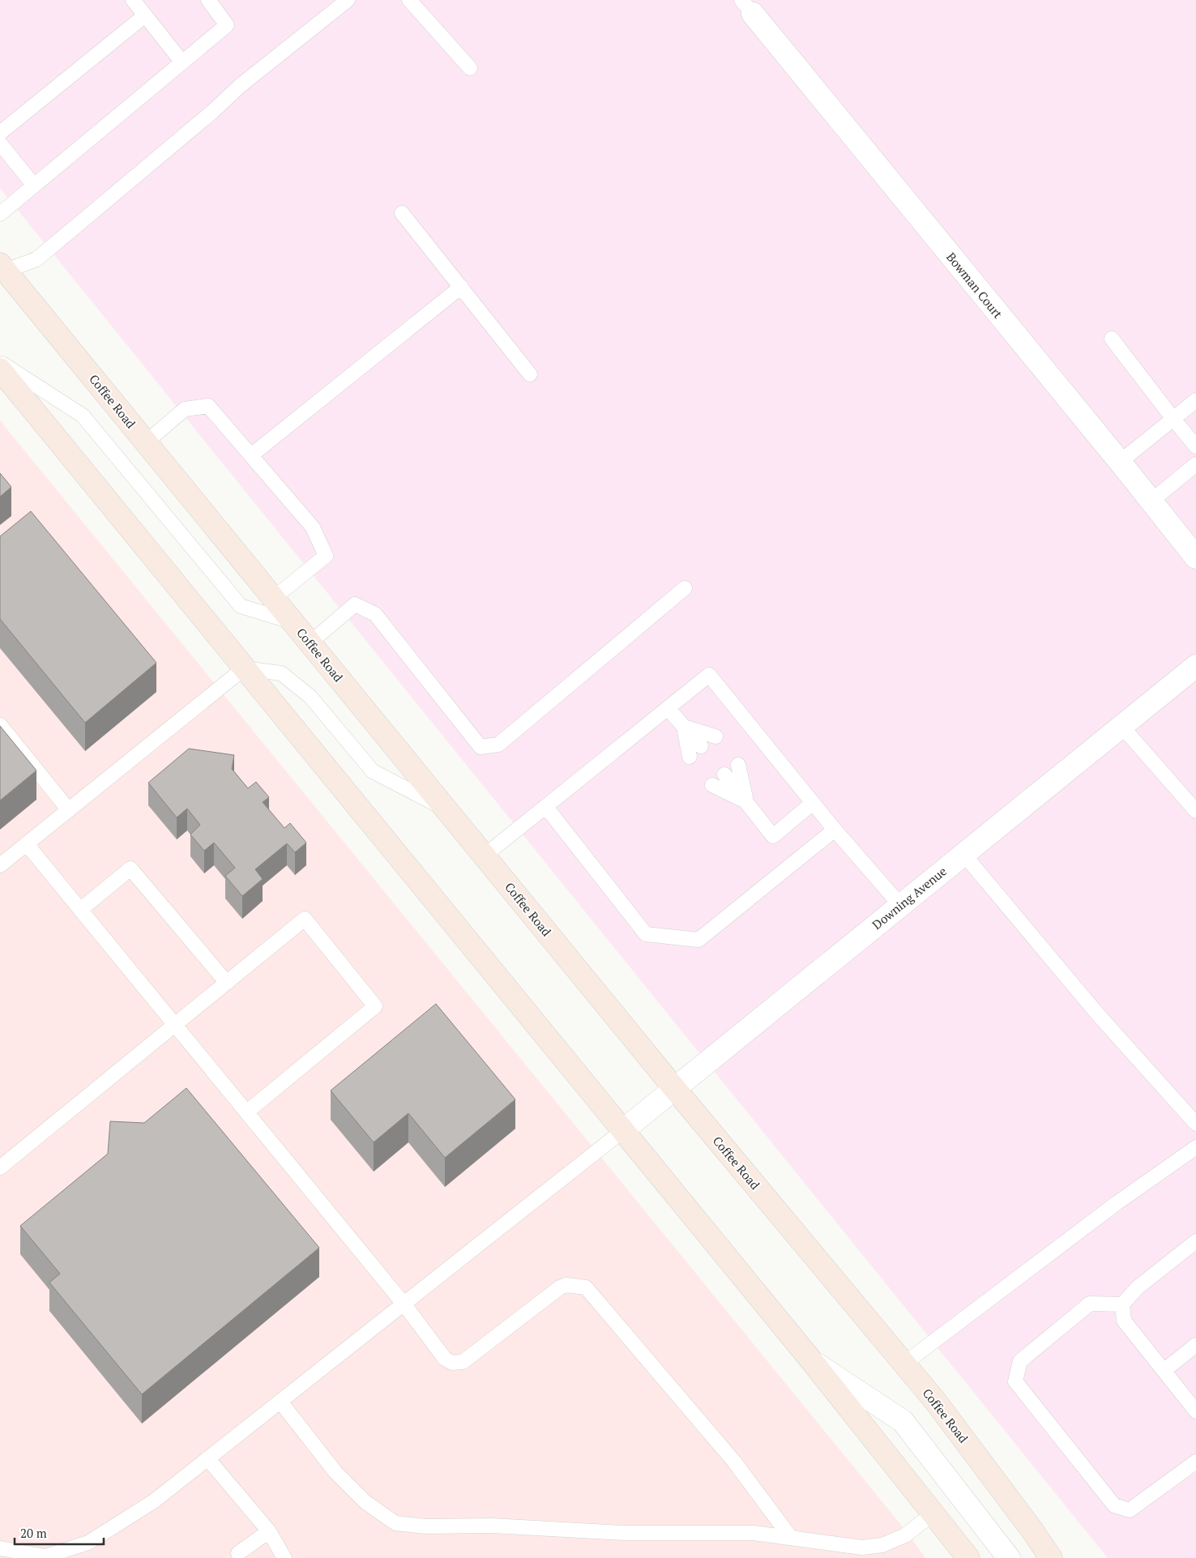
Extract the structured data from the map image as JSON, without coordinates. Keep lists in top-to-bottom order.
{
  "streets": {
    "main road": ["Coffee Road"],
    "street": ["Bowman Court", "Downing Avenue"]
  },
  "crossings": [
    ["Coffee Road", "Downing Avenue"]
  ],
  "scale_bar": "20 m"
}
